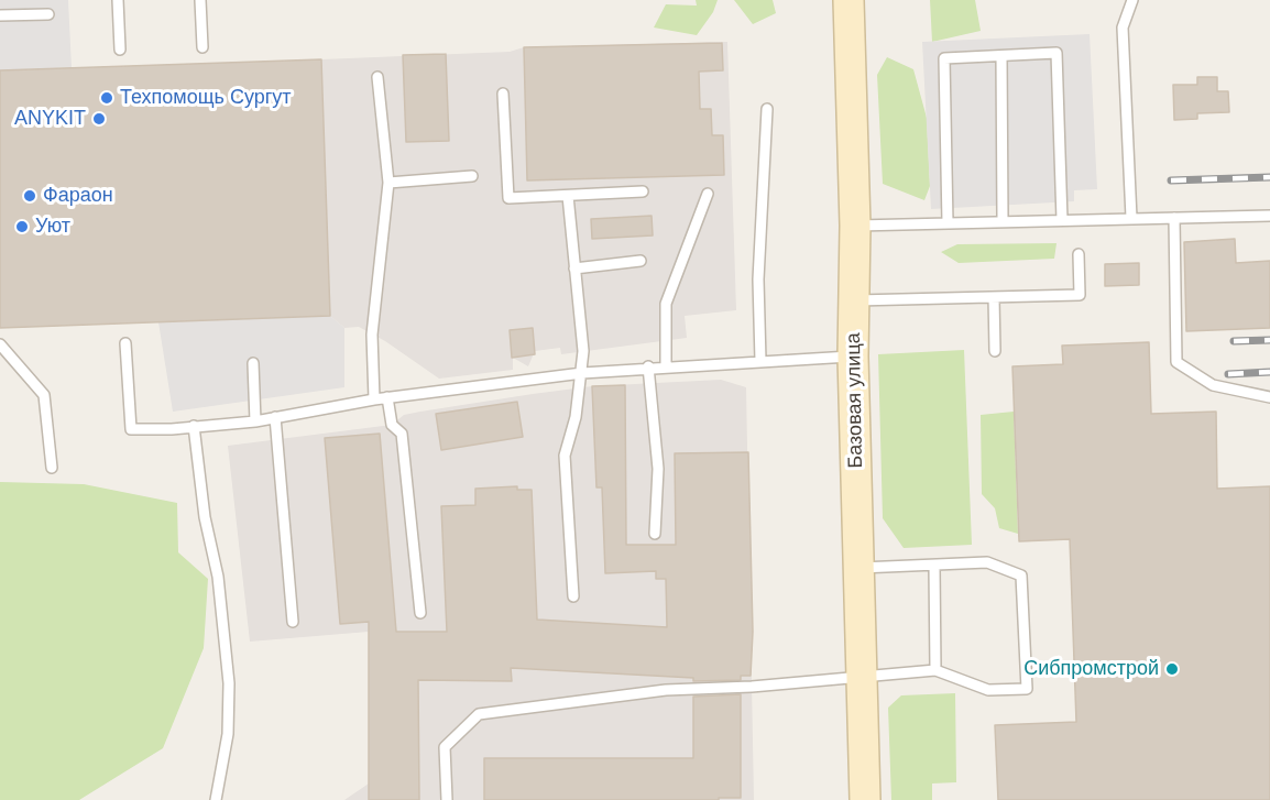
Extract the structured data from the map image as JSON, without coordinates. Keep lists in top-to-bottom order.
{
  "streets": {
    "street": ["Базовая улица"]
  },
  "places": [
    "Техпомощь Сургут",
    "ANYKIT",
    "Фараон",
    "Уют",
    "Сибпромстрой"
  ]
}
